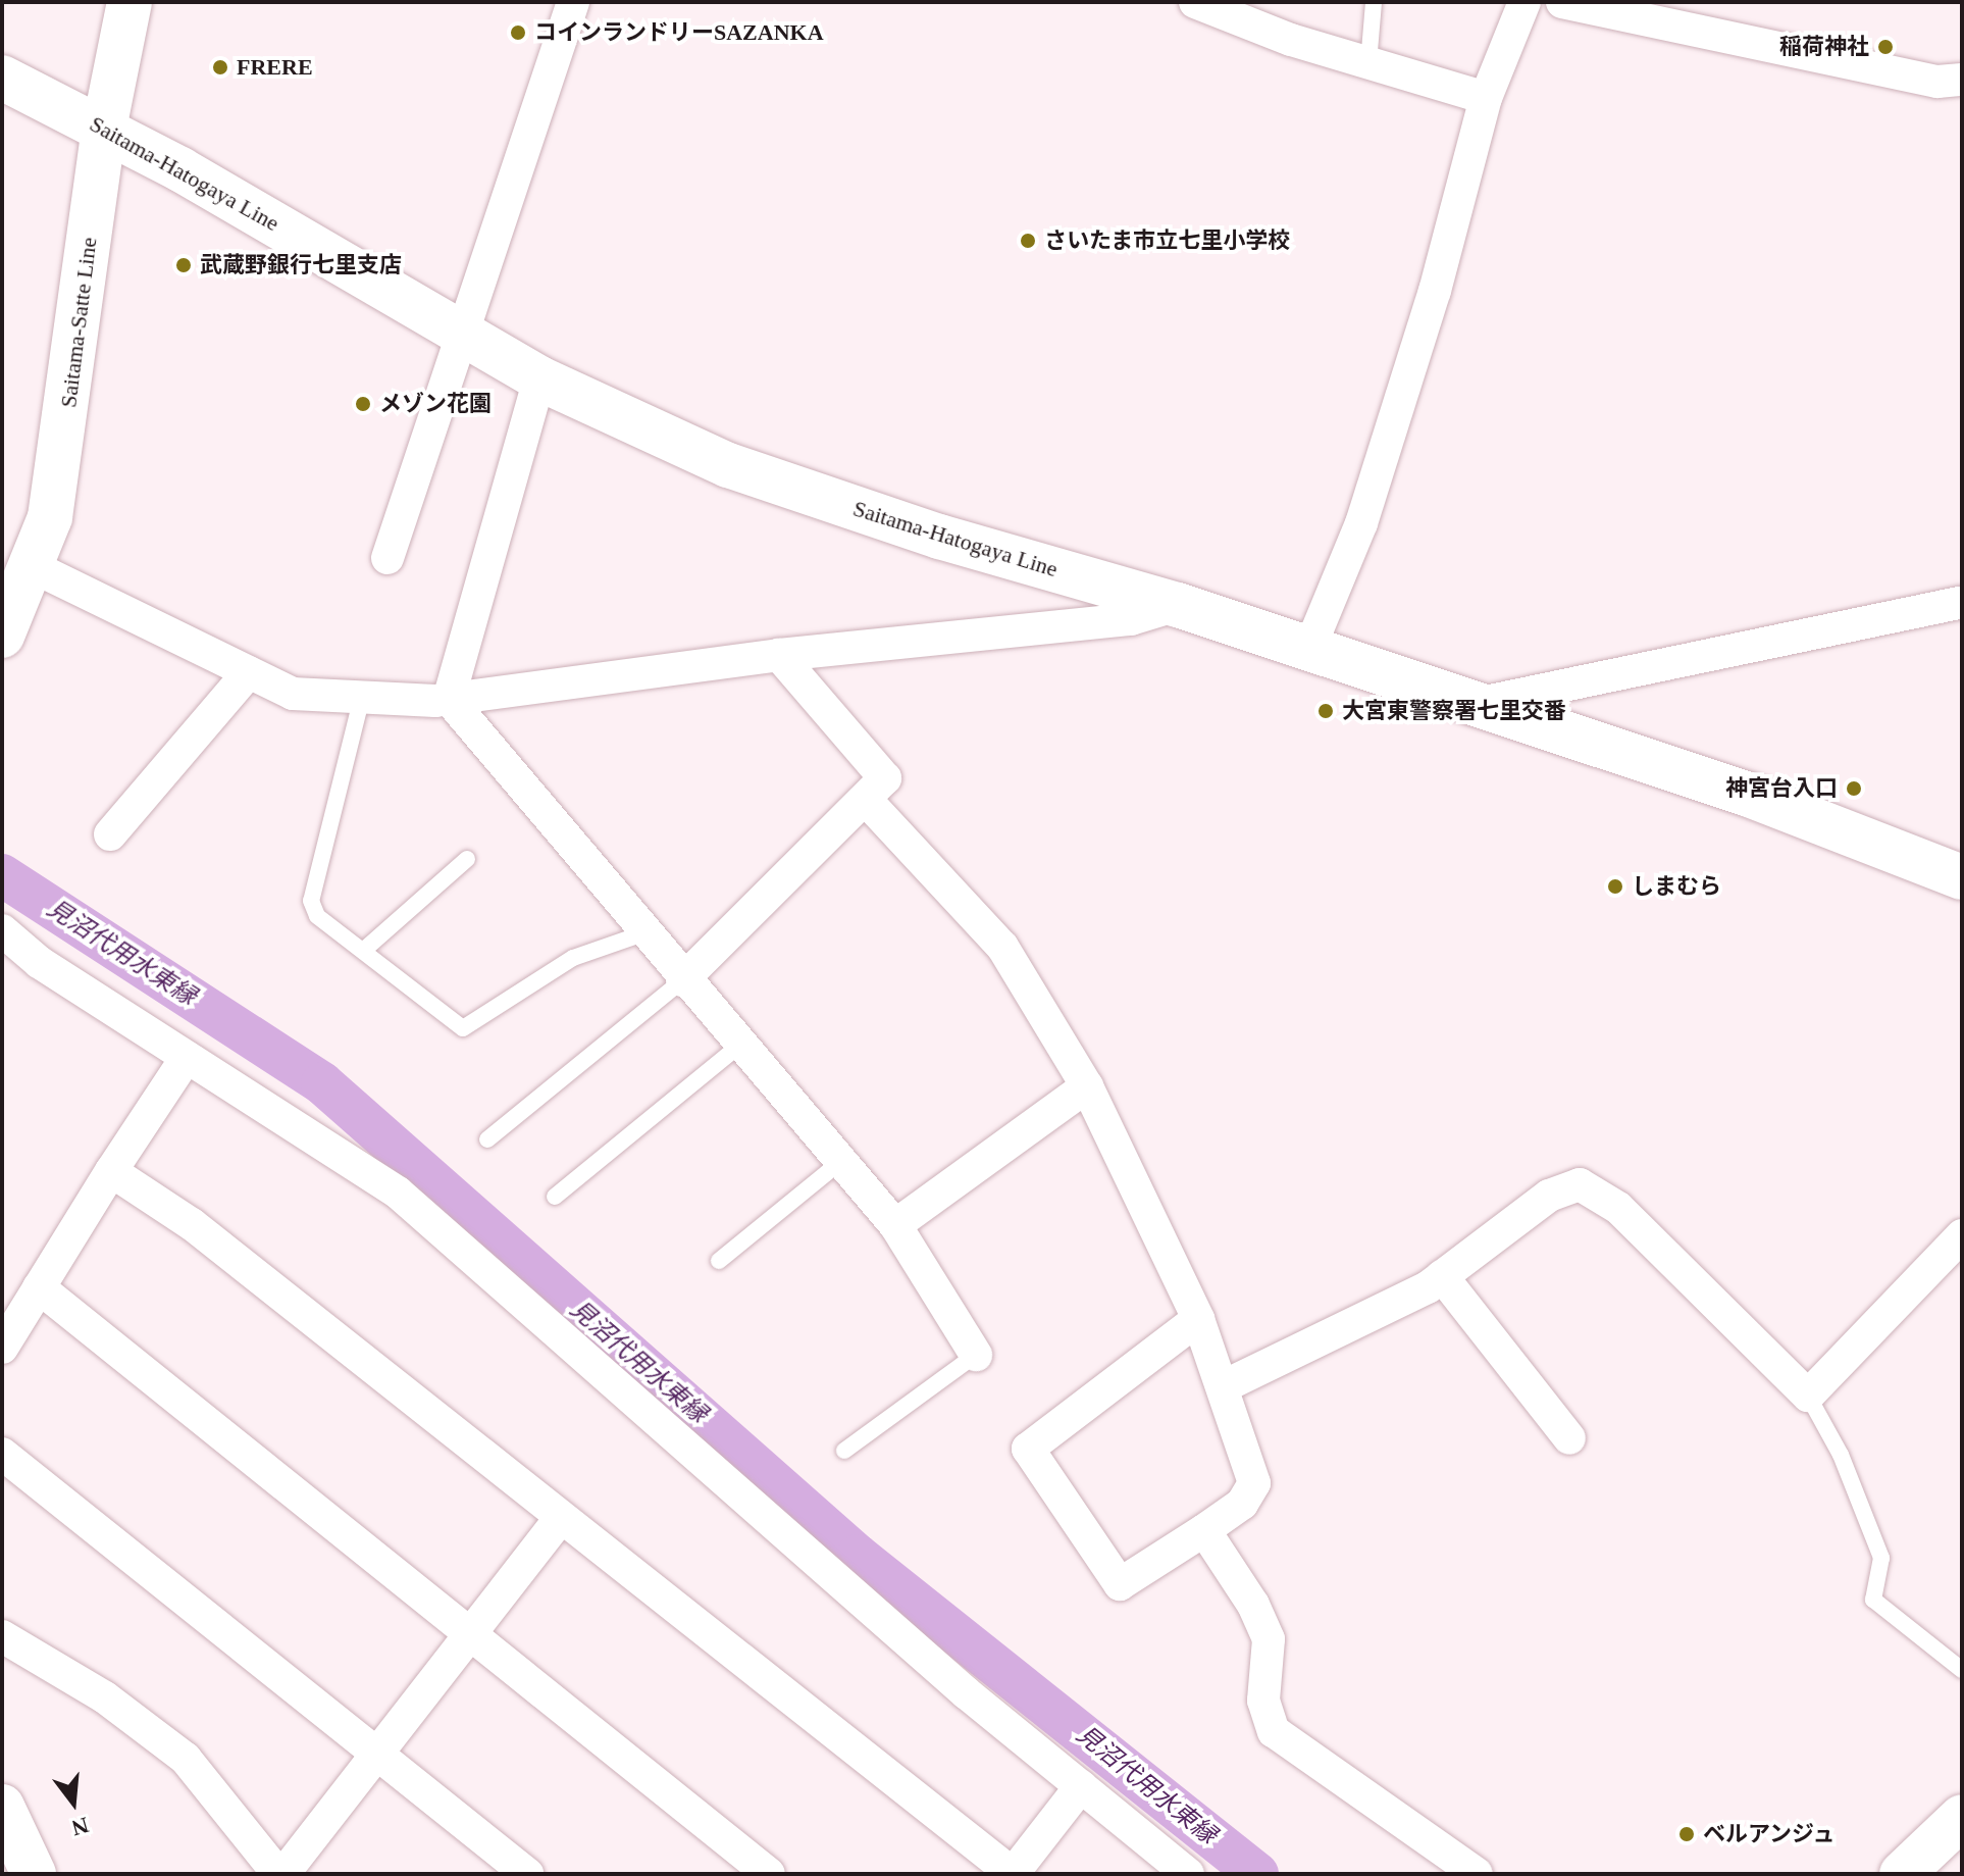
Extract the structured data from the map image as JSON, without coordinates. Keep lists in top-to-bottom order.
{
  "streets": {
    "main road": ["Saitama-Hatogaya Line", "Saitama-Satte Line"]
  },
  "crossings": [
    ["Saitama-Hatogaya Line", "Saitama-Satte Line"]
  ],
  "water": ["見沼代用水東縁"],
  "places": [
    "コインランドリーSAZANKA",
    "稲荷神社",
    "FRERE",
    "さいたま市立七里小学校",
    "武蔵野銀行七里支店",
    "メゾン花園",
    "大宮東警察署七里交番",
    "神宮台入口",
    "しまむら",
    "ベルアンジュ"
  ],
  "north": "bottom"
}
